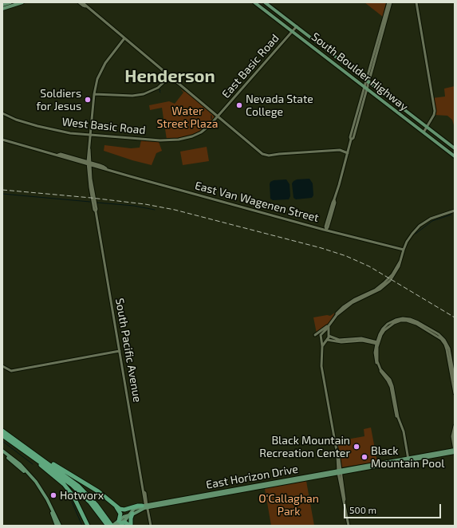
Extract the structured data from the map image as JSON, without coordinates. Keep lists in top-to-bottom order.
{
  "streets": {
    "main road": ["South Boulder Highway", "East Horizon Drive"],
    "street": [
      "East Basic Road",
      "West Basic Road",
      "East Van Wagenen Street",
      "South Pacific Avenue"
    ]
  },
  "crossings": [
    ["East Basic Road", "South Boulder Highway"],
    ["East Basic Road", "West Basic Road"],
    ["West Basic Road", "South Pacific Avenue"],
    ["East Van Wagenen Street", "South Pacific Avenue"],
    ["South Pacific Avenue", "East Horizon Drive"]
  ],
  "districts": ["Henderson"],
  "parks": ["Water Street Plaza", "O'Callaghan Park"],
  "places": [
    "Soldiers for Jesus",
    "Nevada State College",
    "Black Mountain Recreation Center",
    "Black Mountain Pool",
    "Hotworx"
  ],
  "scale_bar": "500 m"
}
